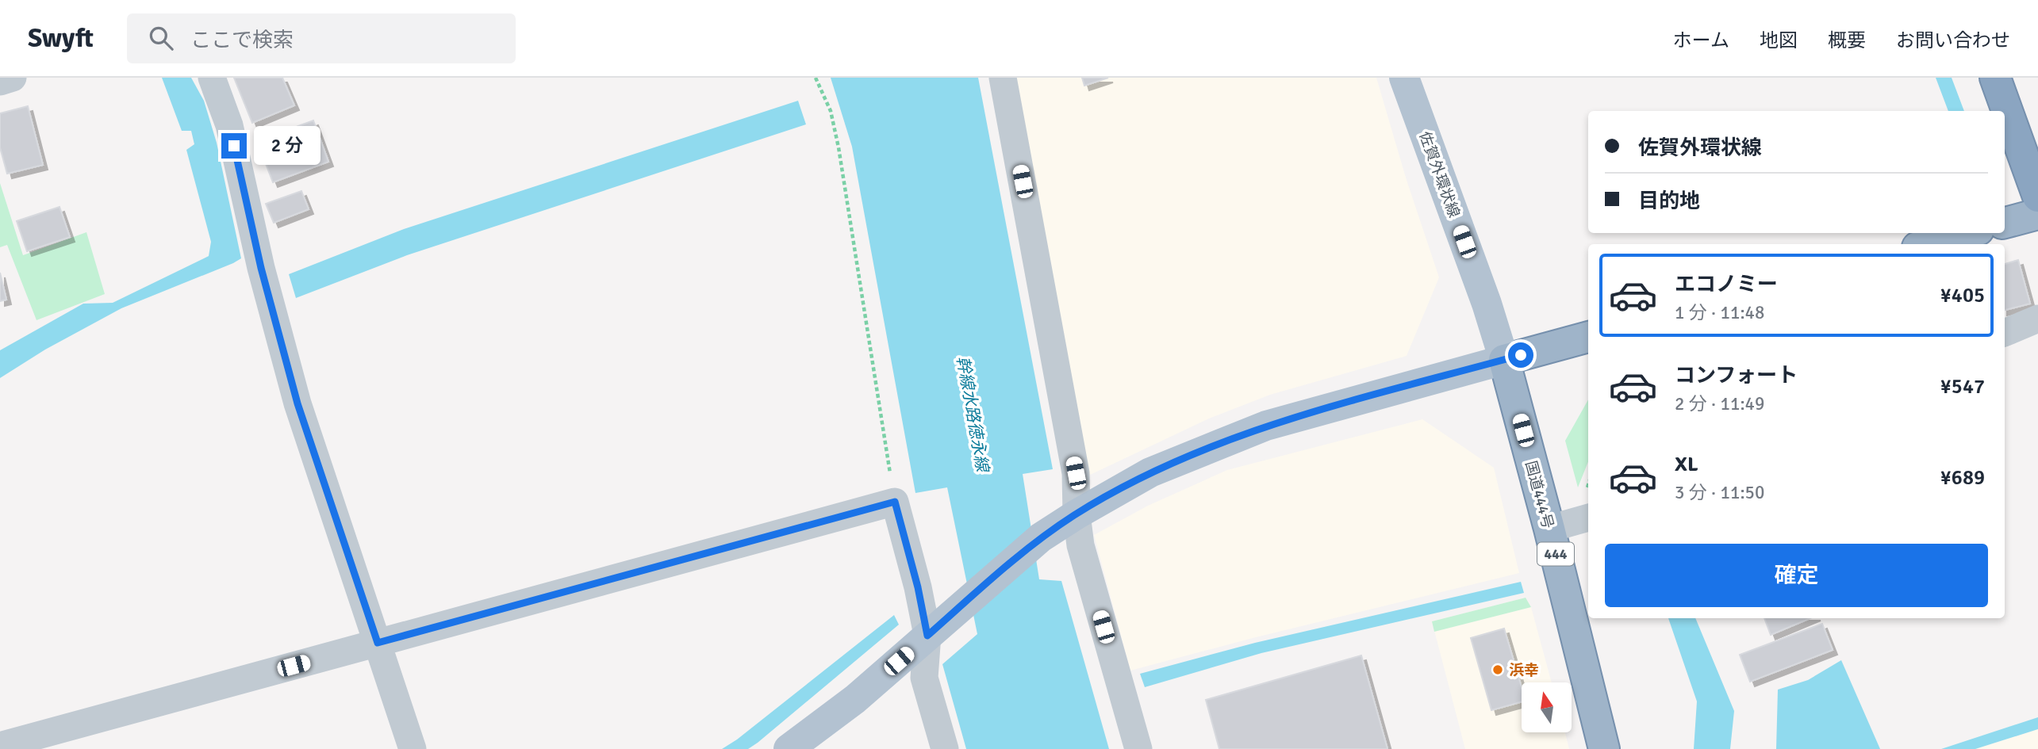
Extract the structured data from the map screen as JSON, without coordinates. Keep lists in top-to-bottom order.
{
  "streets": {
    "highway": ["国道444号", "444"],
    "main road": ["佐賀外環状線"]
  },
  "crossings": [
    ["佐賀外環状線", "国道444号"]
  ],
  "water": ["幹線水路徳永線"],
  "places": ["浜幸"],
  "north": "top",
  "page": {
    "header": "Swyft",
    "search": "ここで検索",
    "nav": [
      "ホーム",
      "地図",
      "概要",
      "お問い合わせ"
    ],
    "banner": ["佐賀外環状線", "目的地"],
    "bubble": "2 分",
    "list": [
      {
        "name": "エコノミー",
        "note": "1 分 · 11:48",
        "value": "¥405"
      },
      {
        "name": "コンフォート",
        "note": "2 分 · 11:49",
        "value": "¥547"
      },
      {
        "name": "XL",
        "note": "3 分 · 11:50",
        "value": "¥689"
      }
    ],
    "buttons": "確定"
  }
}
